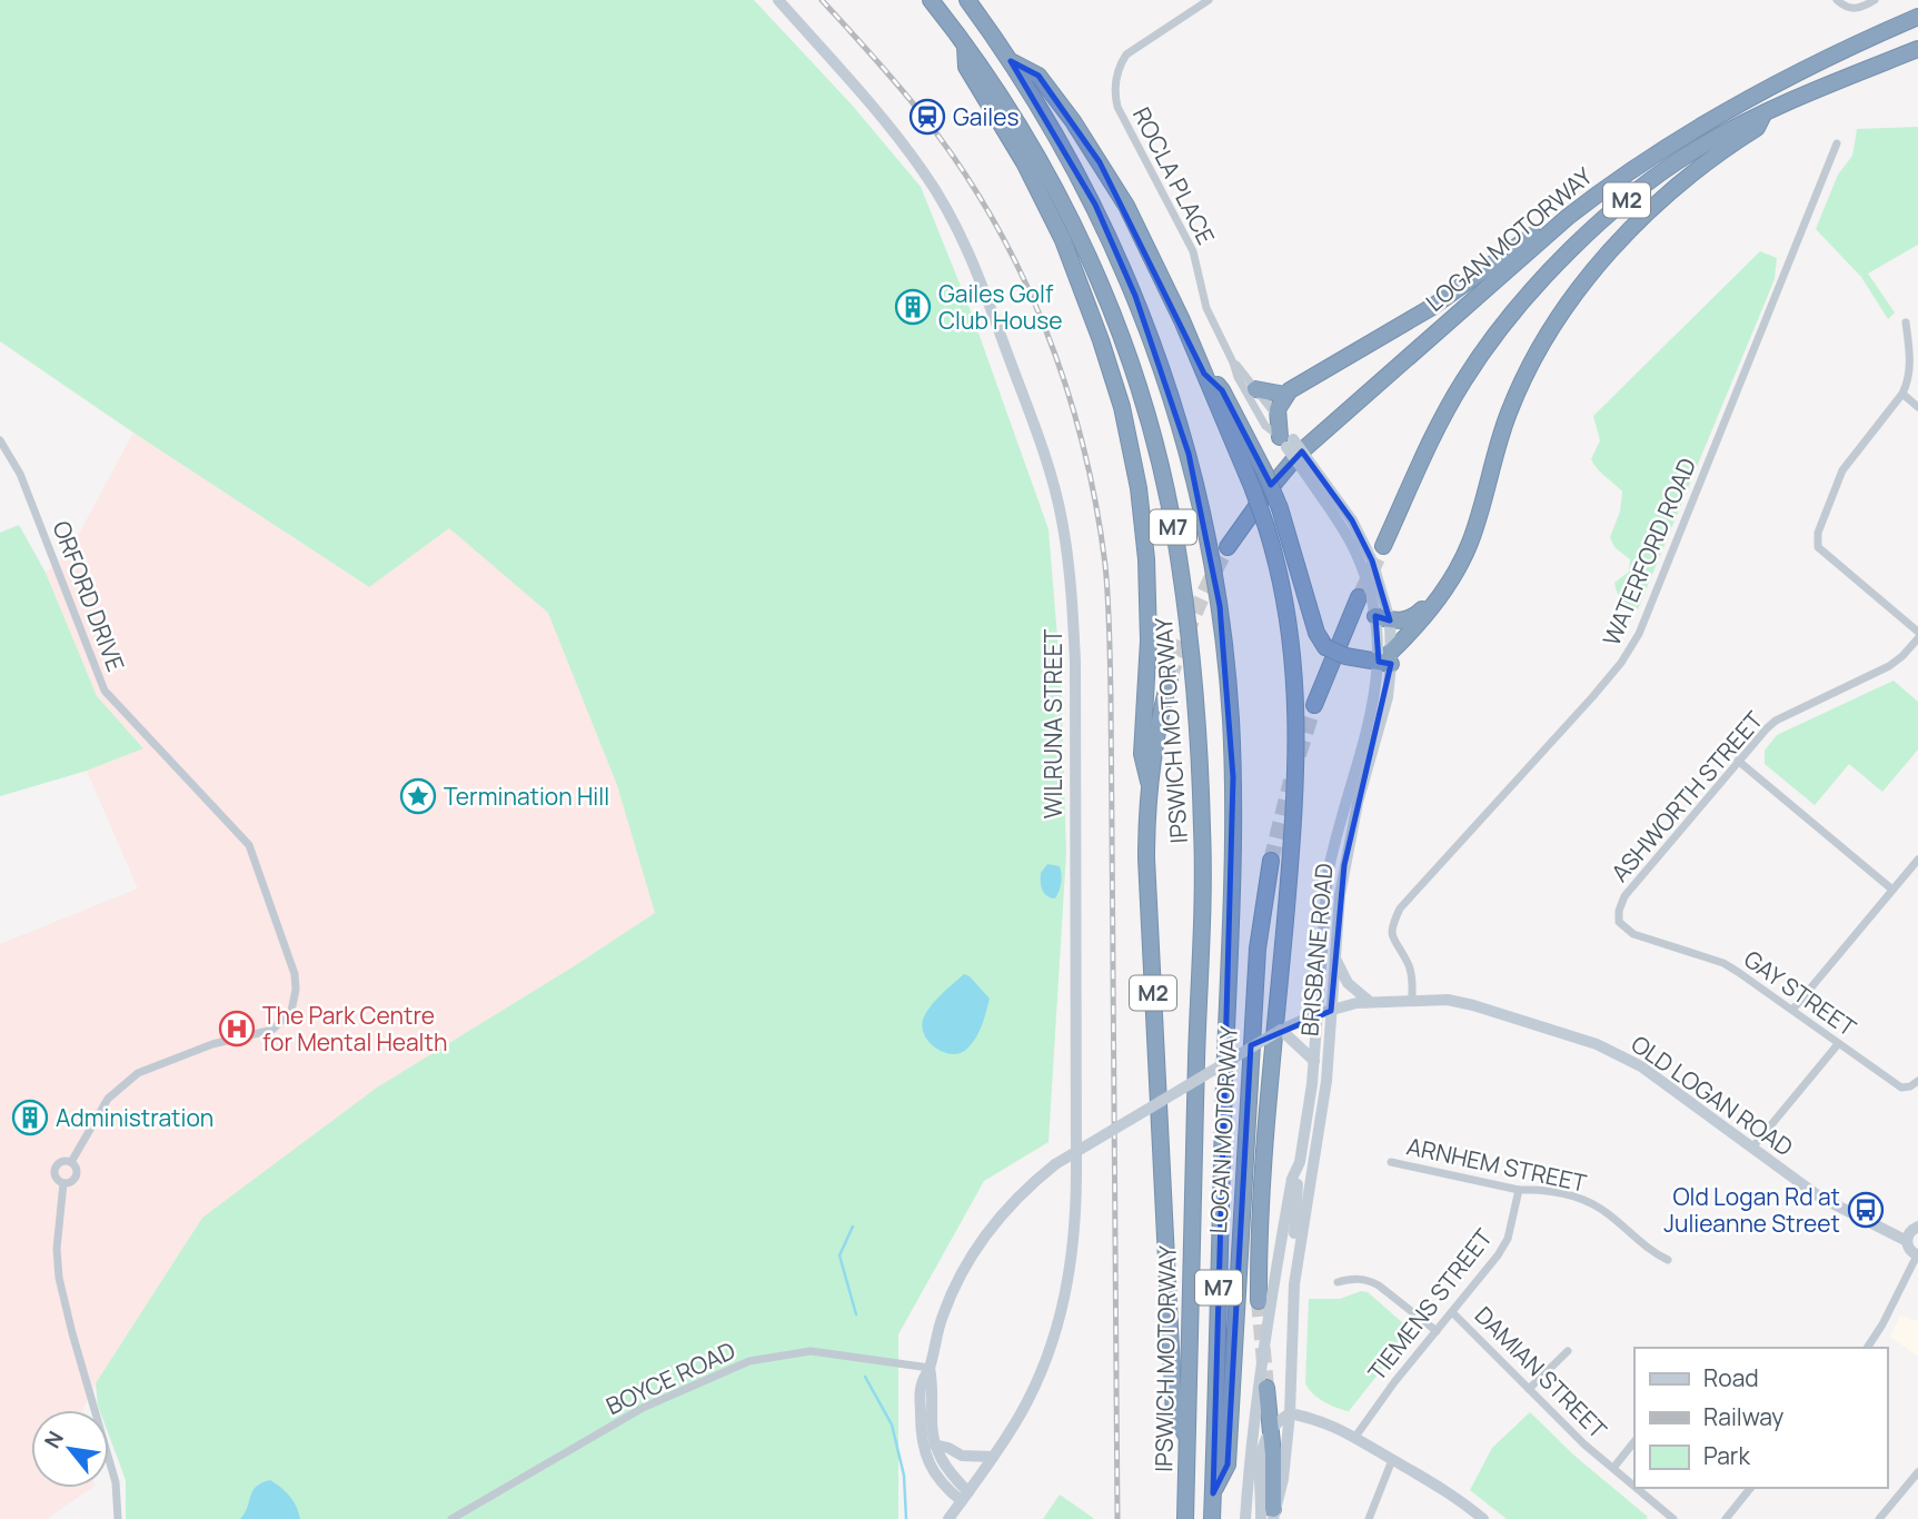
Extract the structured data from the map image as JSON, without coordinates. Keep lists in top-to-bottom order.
{
  "streets": {
    "highway": [
      "M2",
      "LOGAN MOTORWAY",
      "M7",
      "IPSWICH MOTORWAY"
    ],
    "main road": ["WILRUNA STREET", "BRISBANE ROAD", "OLD LOGAN ROAD"],
    "street": [
      "ROCLA PLACE",
      "WATERFORD ROAD",
      "ORFORD DRIVE",
      "ASHWORTH STREET",
      "GAY STREET",
      "ARNHEM STREET",
      "TIEMENS STREET",
      "DAMIAN STREET",
      "BOYCE ROAD"
    ]
  },
  "crossings": [
    ["ROCLA PLACE", "BRISBANE ROAD"],
    ["M2", "IPSWICH MOTORWAY"],
    ["LOGAN MOTORWAY", "M7"],
    ["WATERFORD ROAD", "OLD LOGAN ROAD"],
    ["WILRUNA STREET", "OLD LOGAN ROAD"],
    ["ASHWORTH STREET", "GAY STREET"],
    ["BRISBANE ROAD", "OLD LOGAN ROAD"],
    ["OLD LOGAN ROAD", "BOYCE ROAD"],
    ["ARNHEM STREET", "TIEMENS STREET"],
    ["TIEMENS STREET", "DAMIAN STREET"]
  ],
  "places": {
    "station": ["Gailes"],
    "building": ["Gailes Golf Club House", "Administration"],
    "place": ["Termination Hill"],
    "hospital": ["The Park Centre for Mental Health"],
    "bus stop": ["Old Logan Rd at Julieanne Street"]
  },
  "legend": ["Road", "Railway", "Park"],
  "north": "top left"
}
